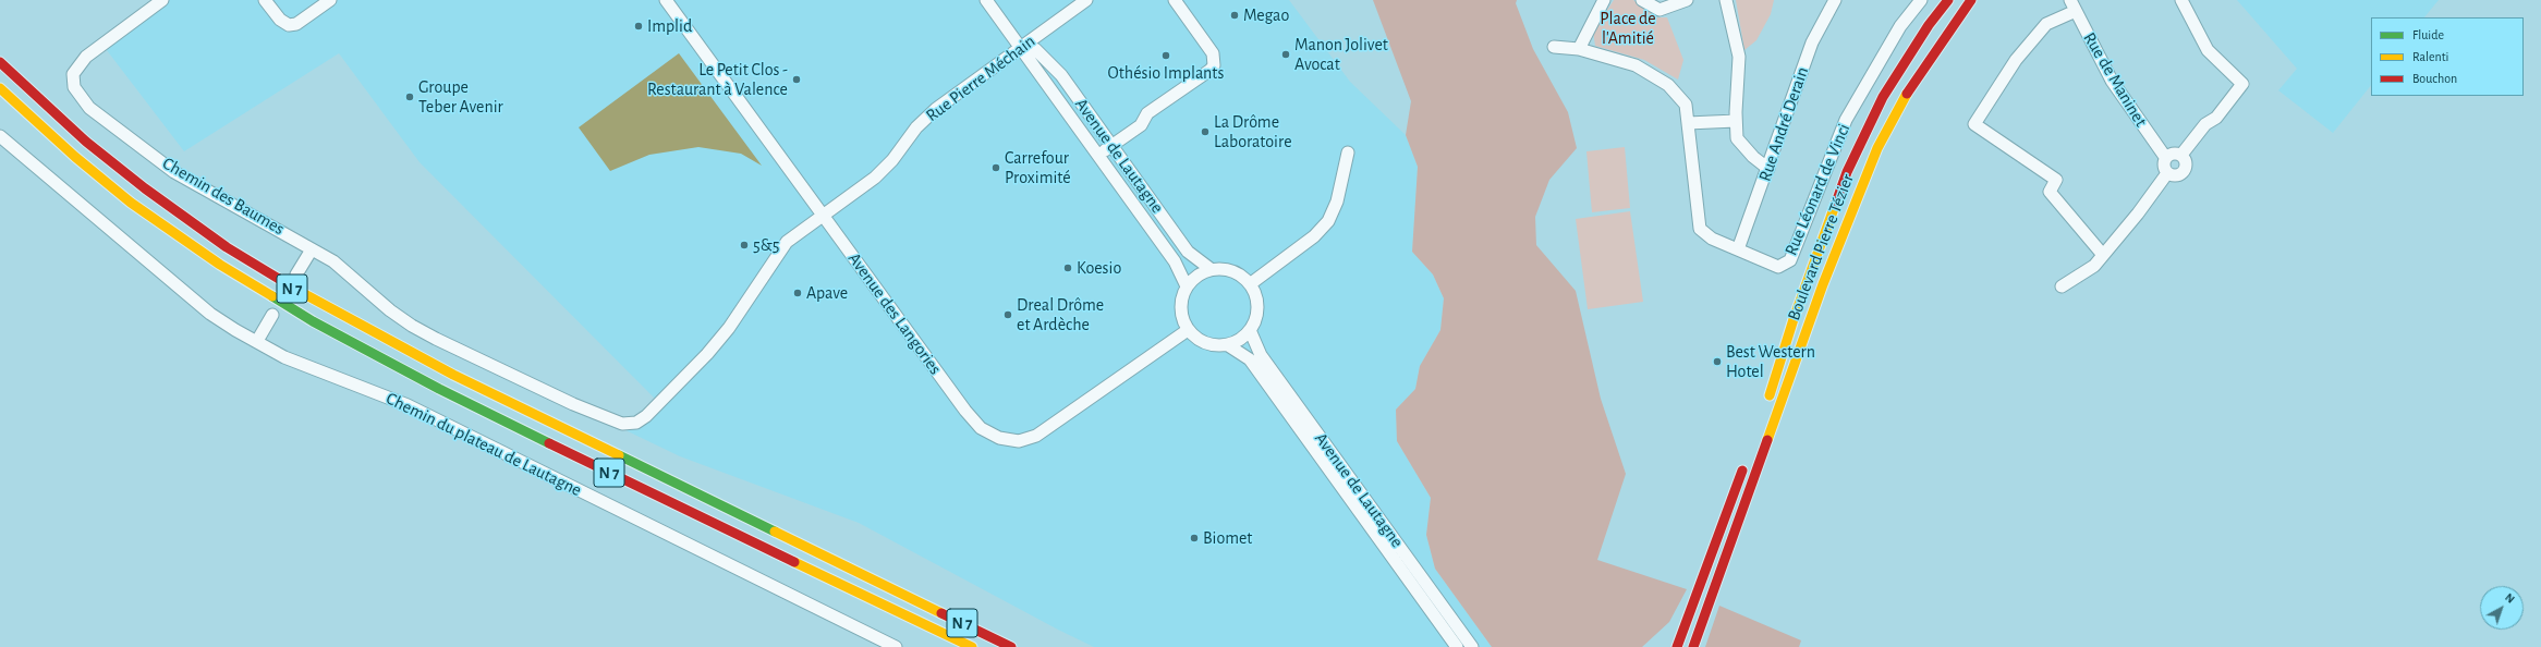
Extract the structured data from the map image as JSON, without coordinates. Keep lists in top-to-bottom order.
{
  "streets": {
    "main road": ["Boulevard Pierre Tézier", "N 7"],
    "street": [
      "Rue Pierre Méchain",
      "Rue de Maninet",
      "Rue André Derain",
      "Avenue de Lautagne",
      "Rue Léonard de Vinci",
      "Chemin des Baumes",
      "Avenue des Langories",
      "Chemin du plateau de Lautagne"
    ]
  },
  "crossings": [
    ["Rue Pierre Méchain", "Avenue de Lautagne"],
    ["Rue Pierre Méchain", "Avenue des Langories"],
    ["Rue André Derain", "Rue Léonard de Vinci"],
    ["Avenue de Lautagne", "Avenue des Langories"]
  ],
  "parks": ["Place de l'Amitié"],
  "places": [
    "Megao",
    "Implid",
    "Manon Jolivet Avocat",
    "Othésio Implants",
    "Le Petit Clos - Restaurant à Valence",
    "Groupe Teber Avenir",
    "La Drôme Laboratoire",
    "Carrefour Proximité",
    "5&5",
    "Koesio",
    "Apave",
    "Dreal Drôme et Ardèche",
    "Best Western Hotel",
    "Biomet"
  ],
  "legend": ["Fluide", "Ralenti", "Bouchon"],
  "north": "top right"
}
